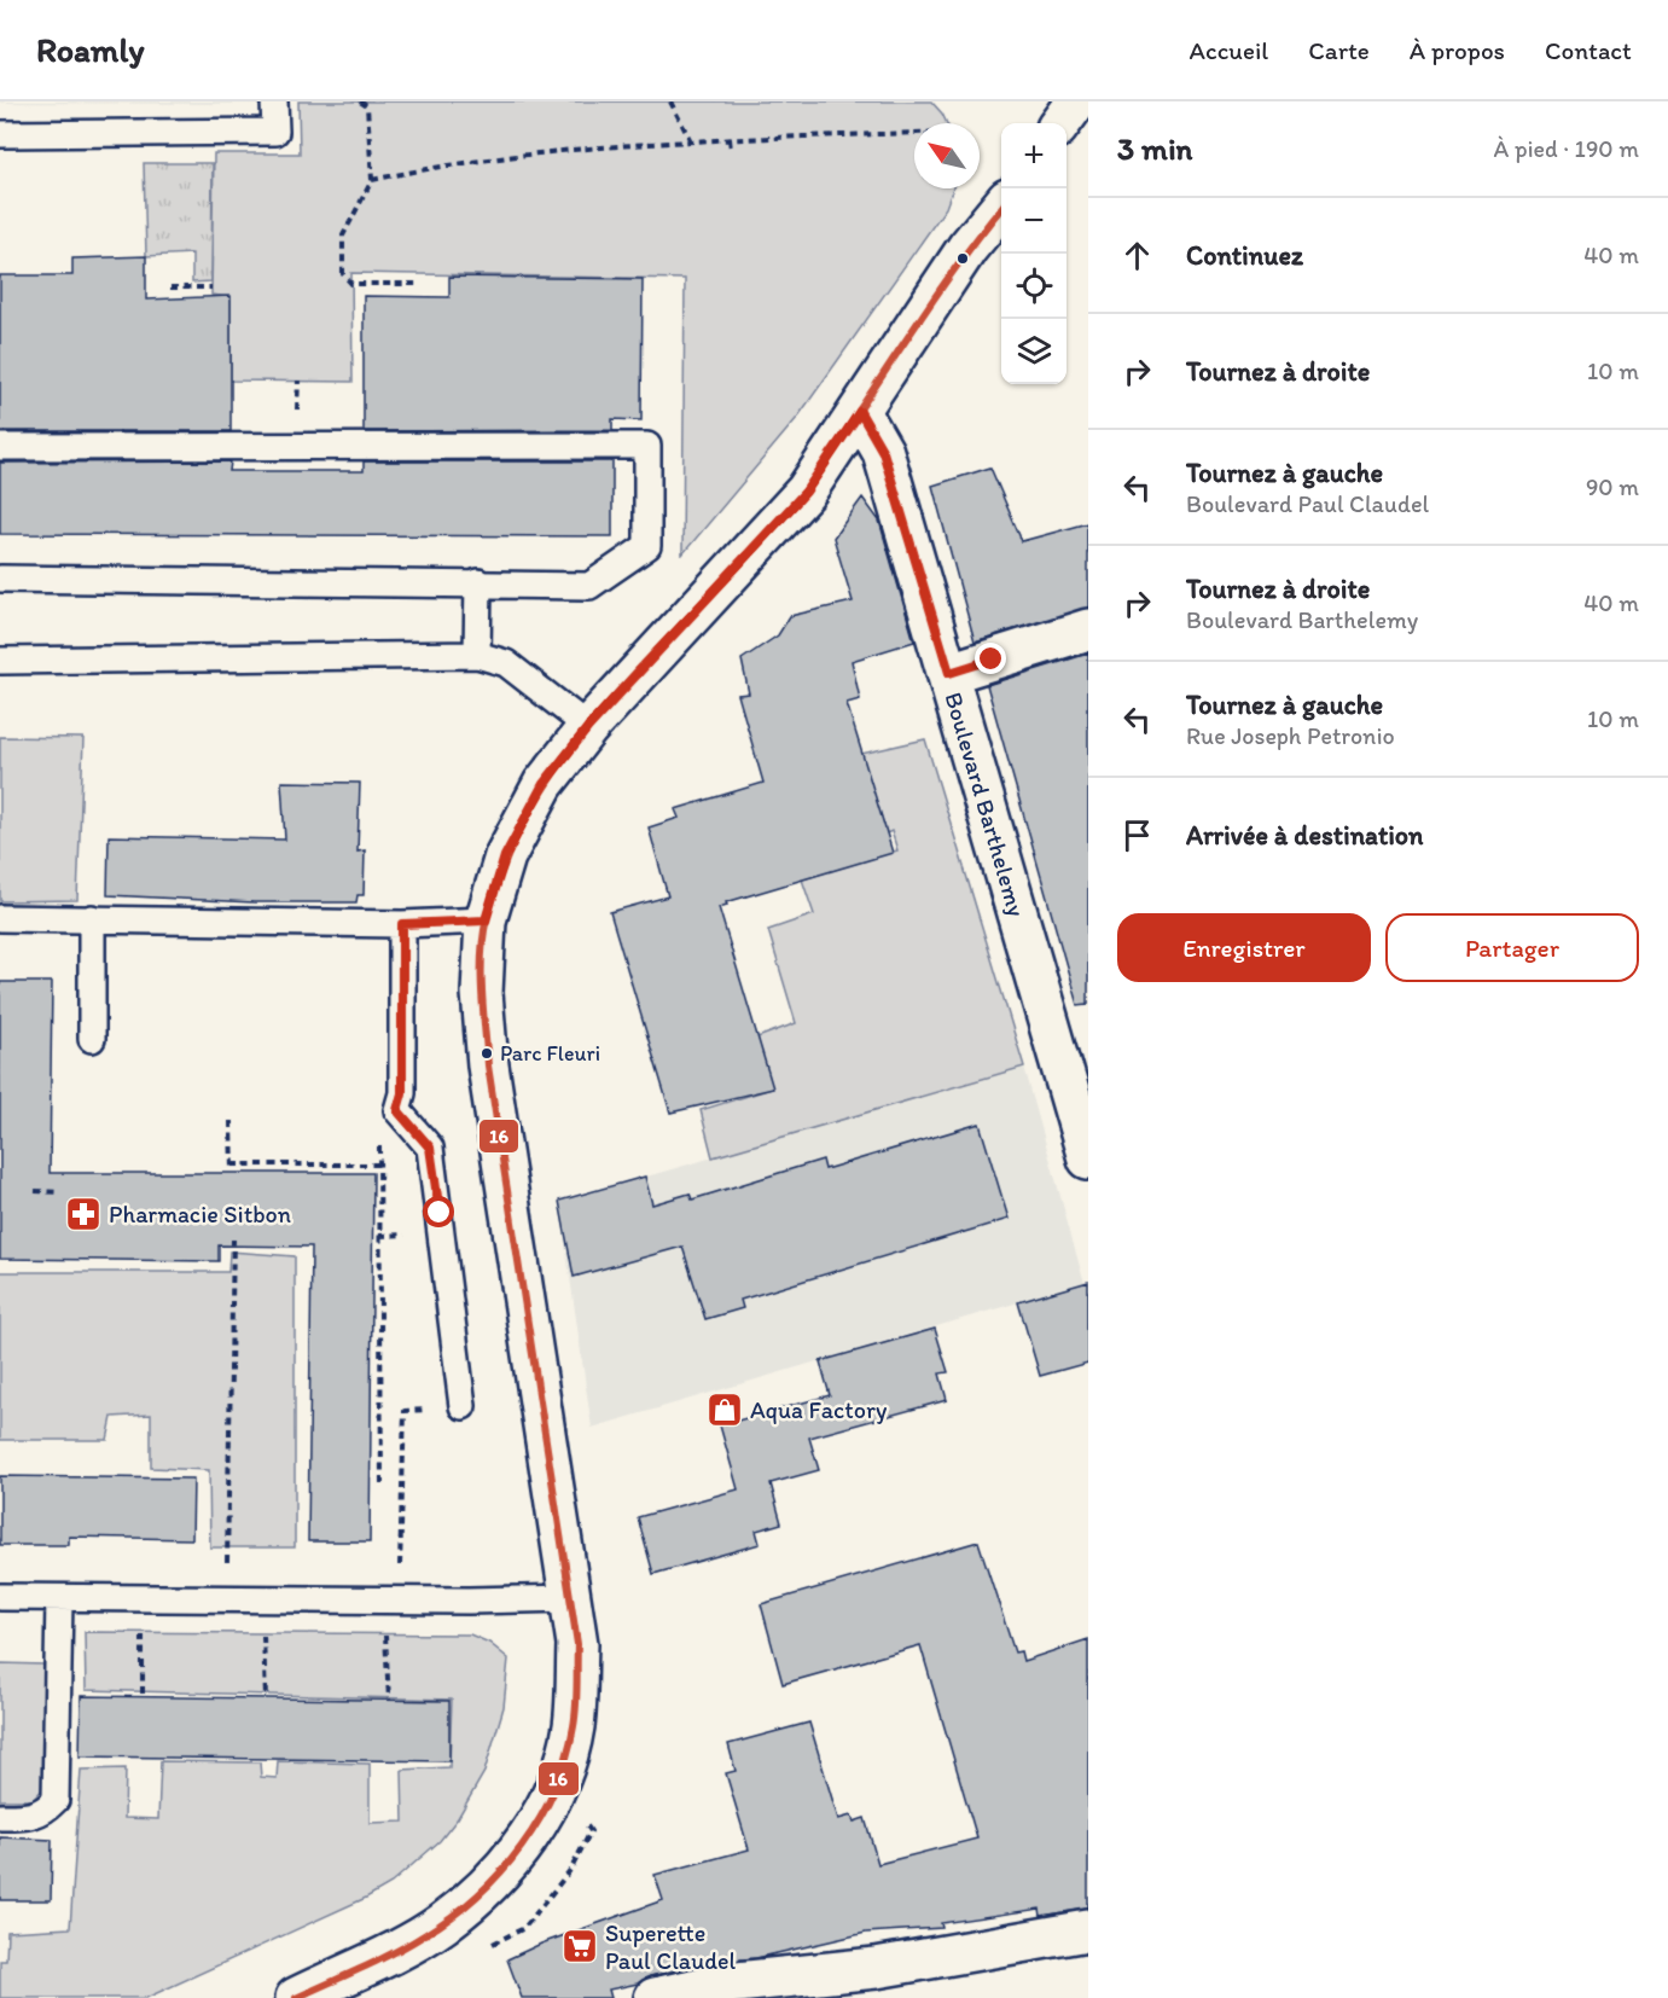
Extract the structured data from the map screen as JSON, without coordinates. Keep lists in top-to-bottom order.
{
  "streets": {
    "street": ["Boulevard Barthelemy"]
  },
  "places": {
    "other": ["Parc Fleuri"],
    "pharmacy": ["Pharmacie Sitbon"],
    "shop": ["Aqua Factory"],
    "supermarket": ["Superette Paul Claudel"]
  },
  "lines": ["transit line 16"],
  "north": "top left",
  "page": {
    "header": "Roamly",
    "nav": [
      "Accueil",
      "Carte",
      "À propos",
      "Contact"
    ],
    "heading": ["3 min", "À pied · 190 m"],
    "map_buttons": ["+", "−"],
    "list": [
      ["Continuez", "40 m"],
      ["Tournez à droite", "10 m"],
      ["Tournez à gauche", "Boulevard Paul Claudel", "90 m"],
      ["Tournez à droite", "Boulevard Barthelemy", "40 m"],
      ["Tournez à gauche", "Rue Joseph Petronio", "10 m"],
      "Arrivée à destination"
    ],
    "buttons": ["Enregistrer", "Partager"]
  }
}
